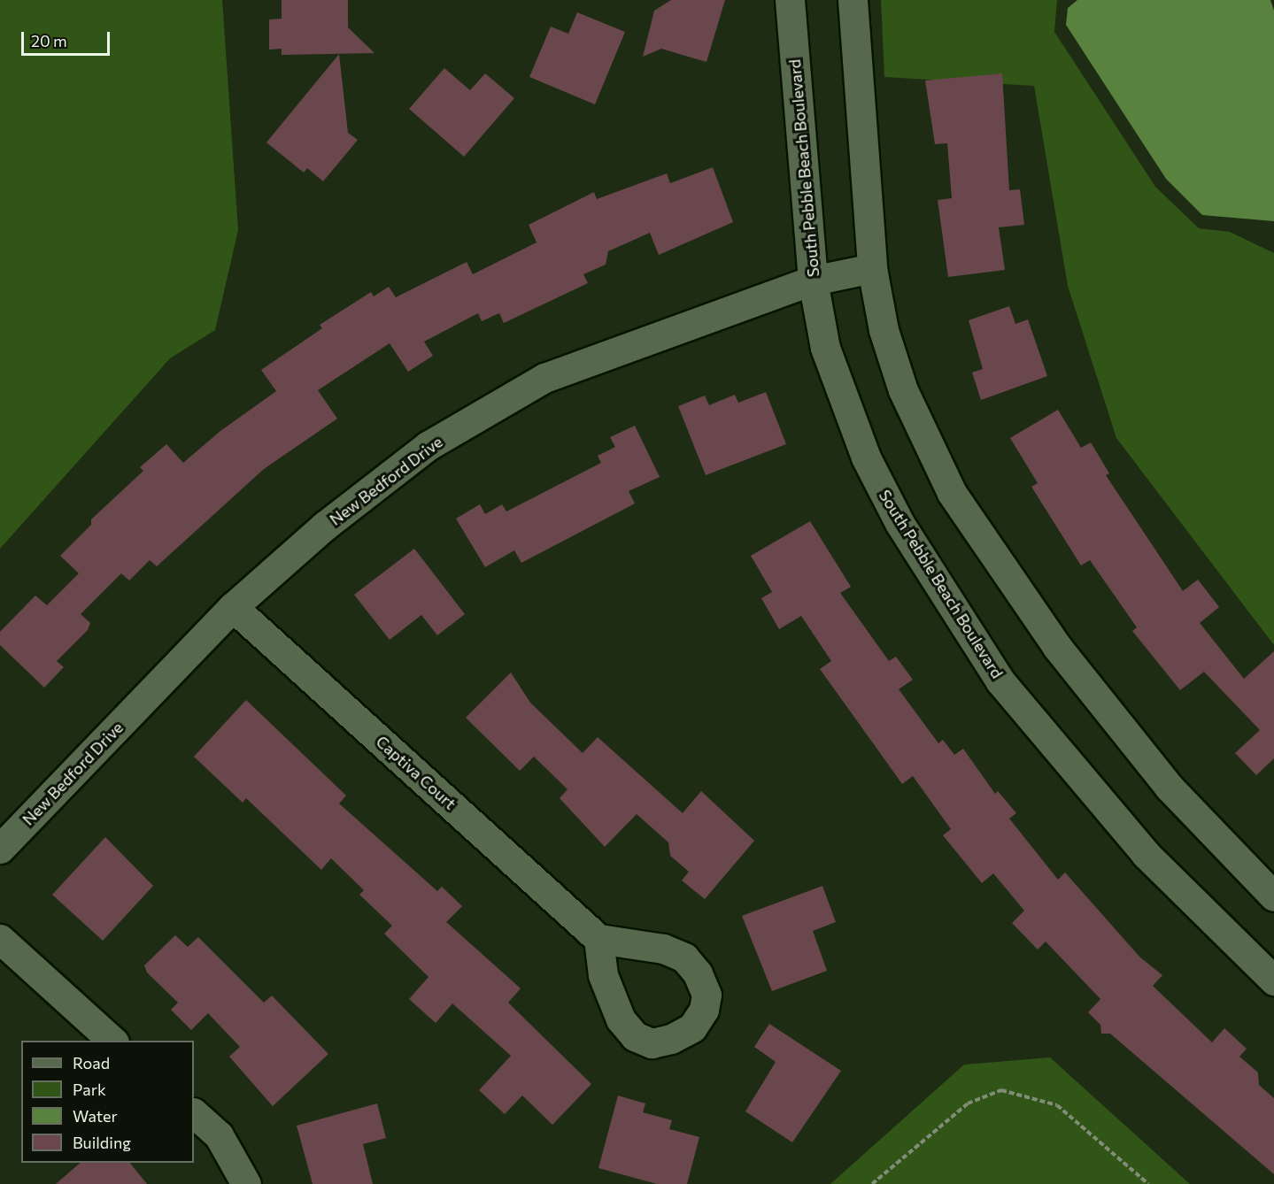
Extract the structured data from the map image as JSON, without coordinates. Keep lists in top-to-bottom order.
{
  "streets": {
    "street": ["South Pebble Beach Boulevard", "New Bedford Drive", "Captiva Court"]
  },
  "crossings": [
    ["South Pebble Beach Boulevard", "New Bedford Drive"],
    ["New Bedford Drive", "Captiva Court"]
  ],
  "legend": [
    "Road",
    "Park",
    "Water",
    "Building"
  ],
  "scale_bar": "20 m"
}
